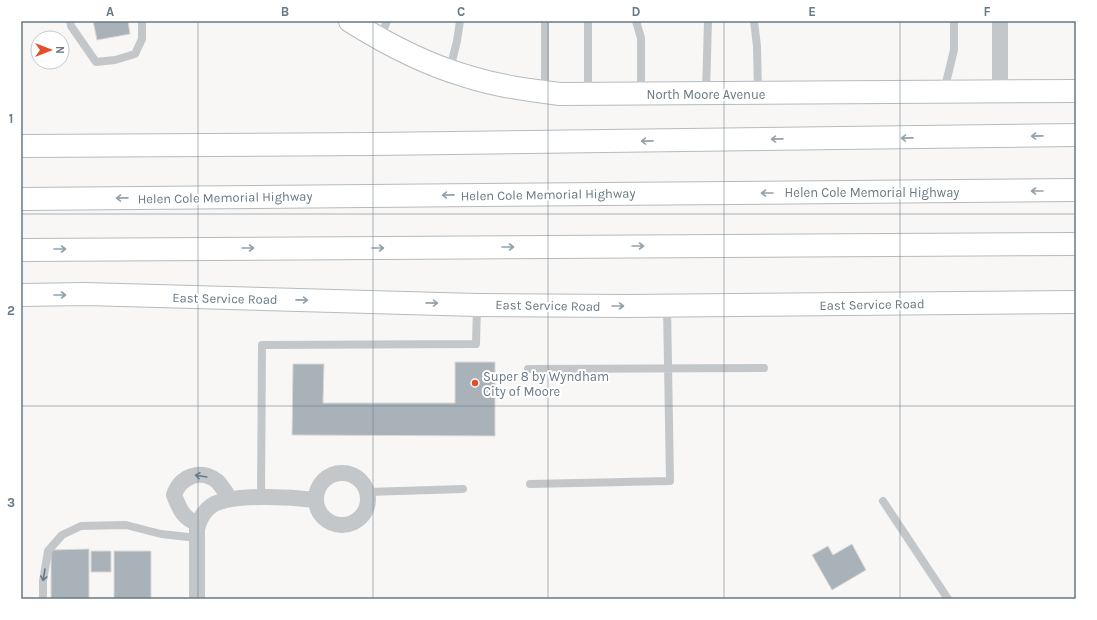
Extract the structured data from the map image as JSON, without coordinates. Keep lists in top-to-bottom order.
{
  "streets": {
    "main road": ["North Moore Avenue", "Helen Cole Memorial Highway", "East Service Road"]
  },
  "places": ["Super 8 by Wyndham City of Moore"],
  "north": "right",
  "grid": {
    "columns": [
      "A",
      "B",
      "C",
      "D",
      "E",
      "F"
    ],
    "rows": ["1", "2", "3"]
  }
}
